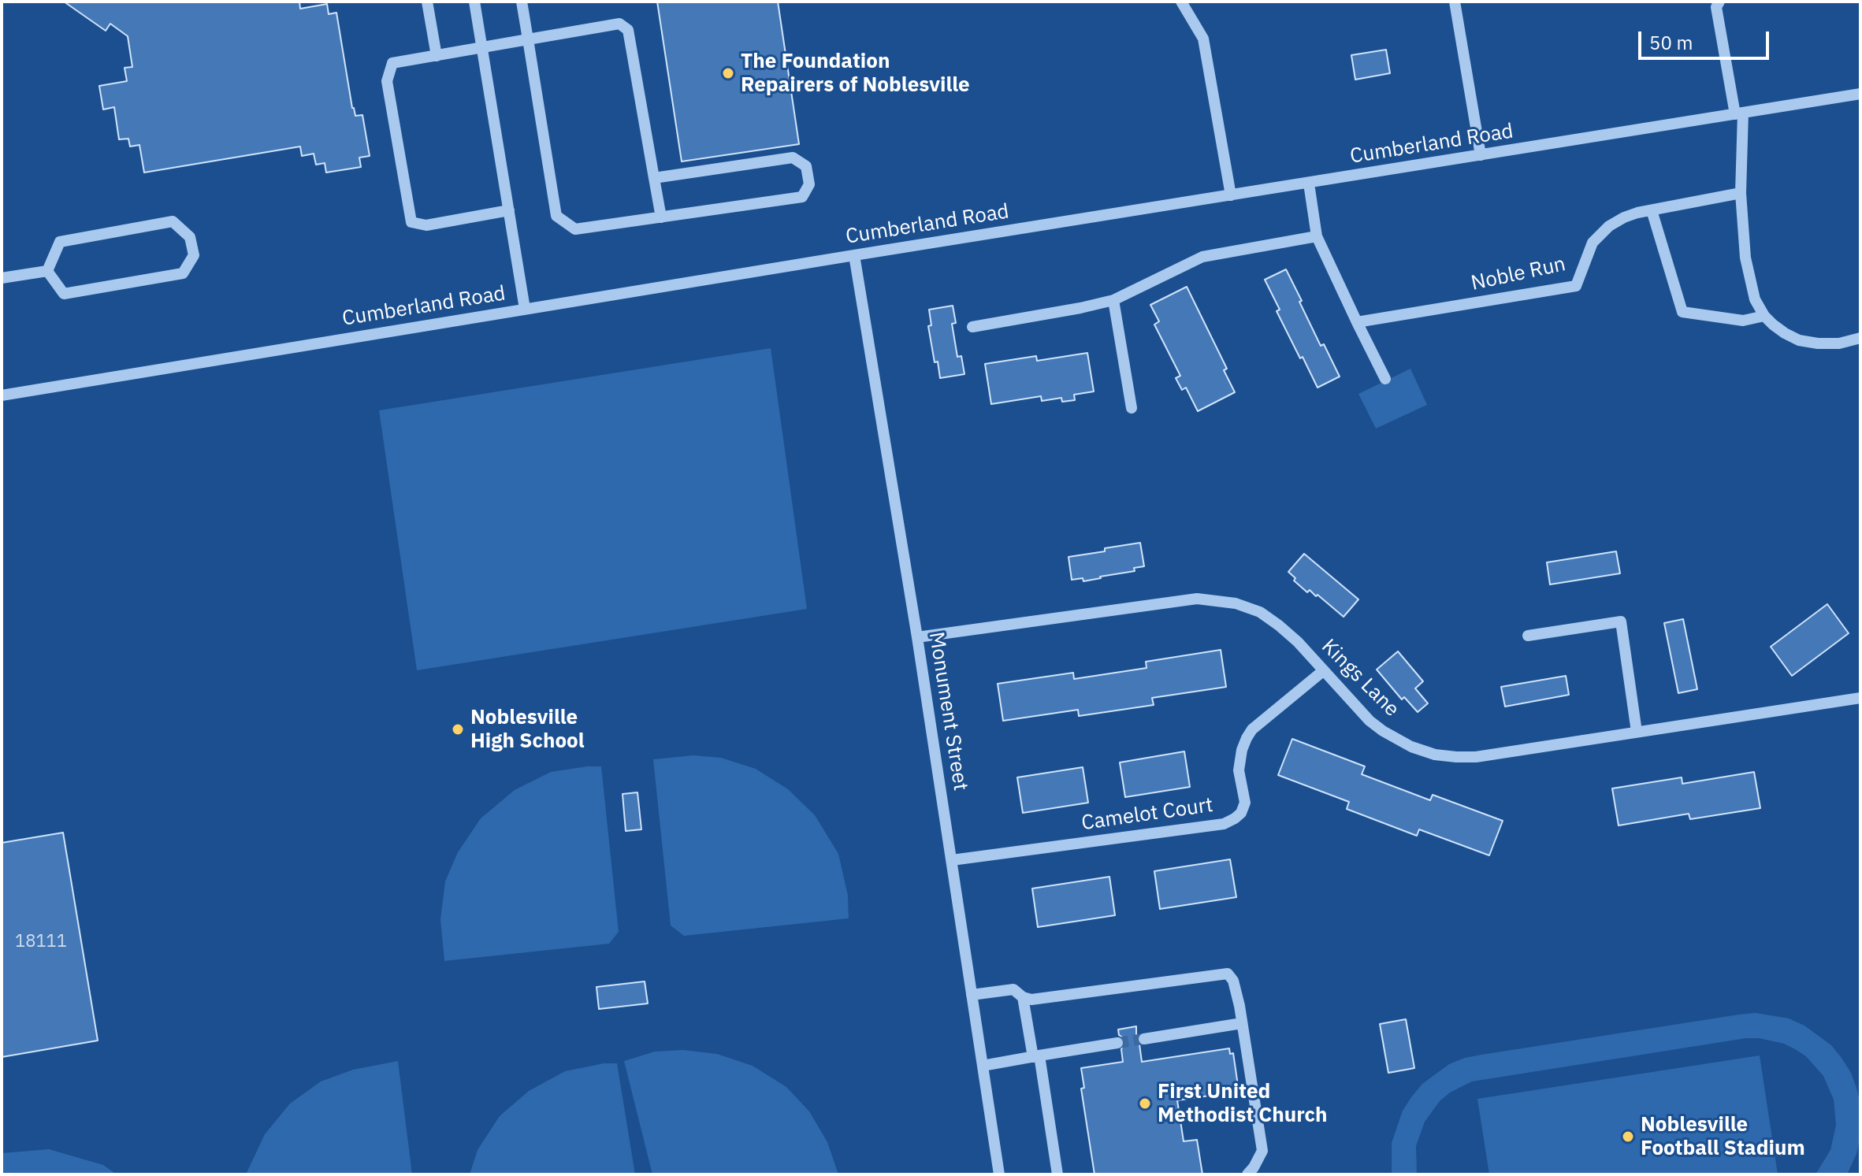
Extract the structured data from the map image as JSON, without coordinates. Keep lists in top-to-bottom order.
{
  "streets": {
    "street": [
      "Cumberland Road",
      "Noble Run",
      "Kings Lane",
      "Monument Street",
      "Camelot Court"
    ]
  },
  "crossings": [
    ["Cumberland Road", "Monument Street"],
    ["Kings Lane", "Monument Street"],
    ["Kings Lane", "Camelot Court"],
    ["Monument Street", "Camelot Court"]
  ],
  "places": [
    "The Foundation Repairers of Noblesville",
    "Noblesville High School",
    "First United Methodist Church",
    "Noblesville Football Stadium"
  ],
  "house_numbers": ["18111"],
  "scale_bar": "50 m"
}
